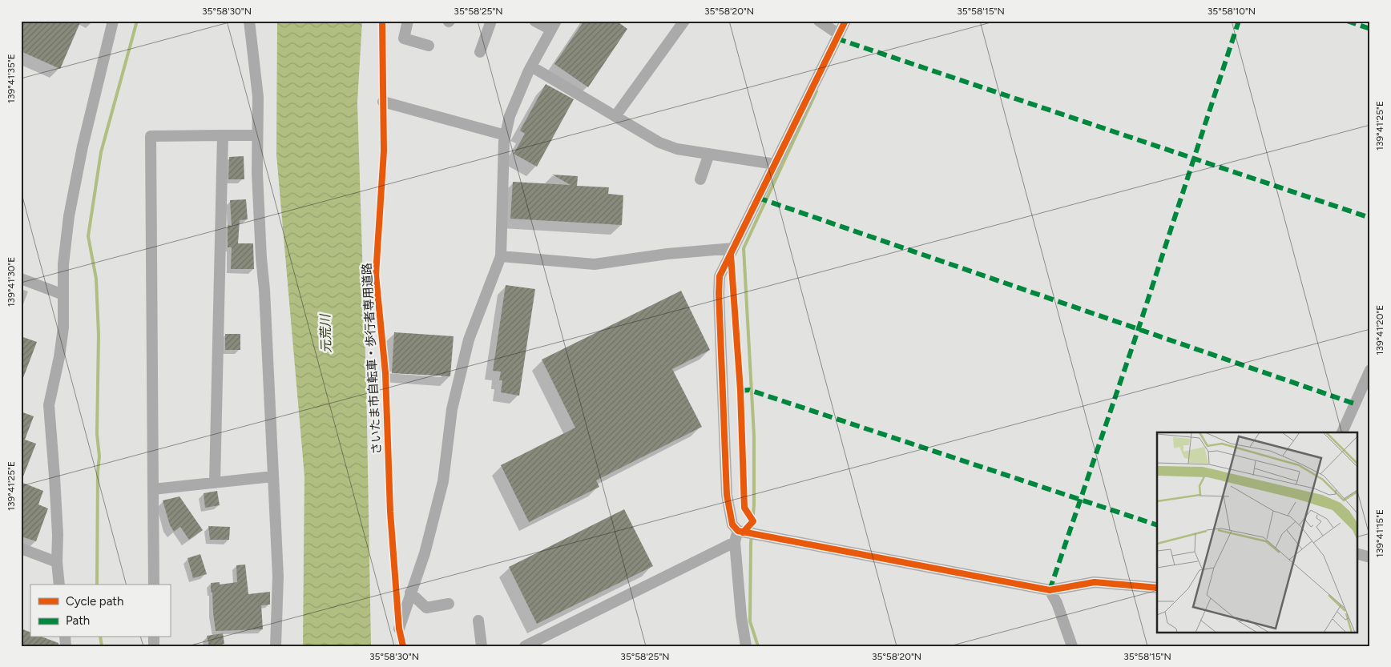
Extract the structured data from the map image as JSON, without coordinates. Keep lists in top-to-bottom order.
{
  "streets": {
    "cycle path": ["さいたま市自転車・歩行者専用道路"]
  },
  "water": ["元荒川"],
  "legend": ["Cycle path", "Path"],
  "coordinates": [
    "35°58'30\"N",
    "35°58'25\"N",
    "35°58'20\"N",
    "35°58'15\"N",
    "35°58'10\"N",
    "139°41'35\"E",
    "139°41'25\"E",
    "139°41'30\"E",
    "139°41'20\"E",
    "139°41'15\"E"
  ]
}
